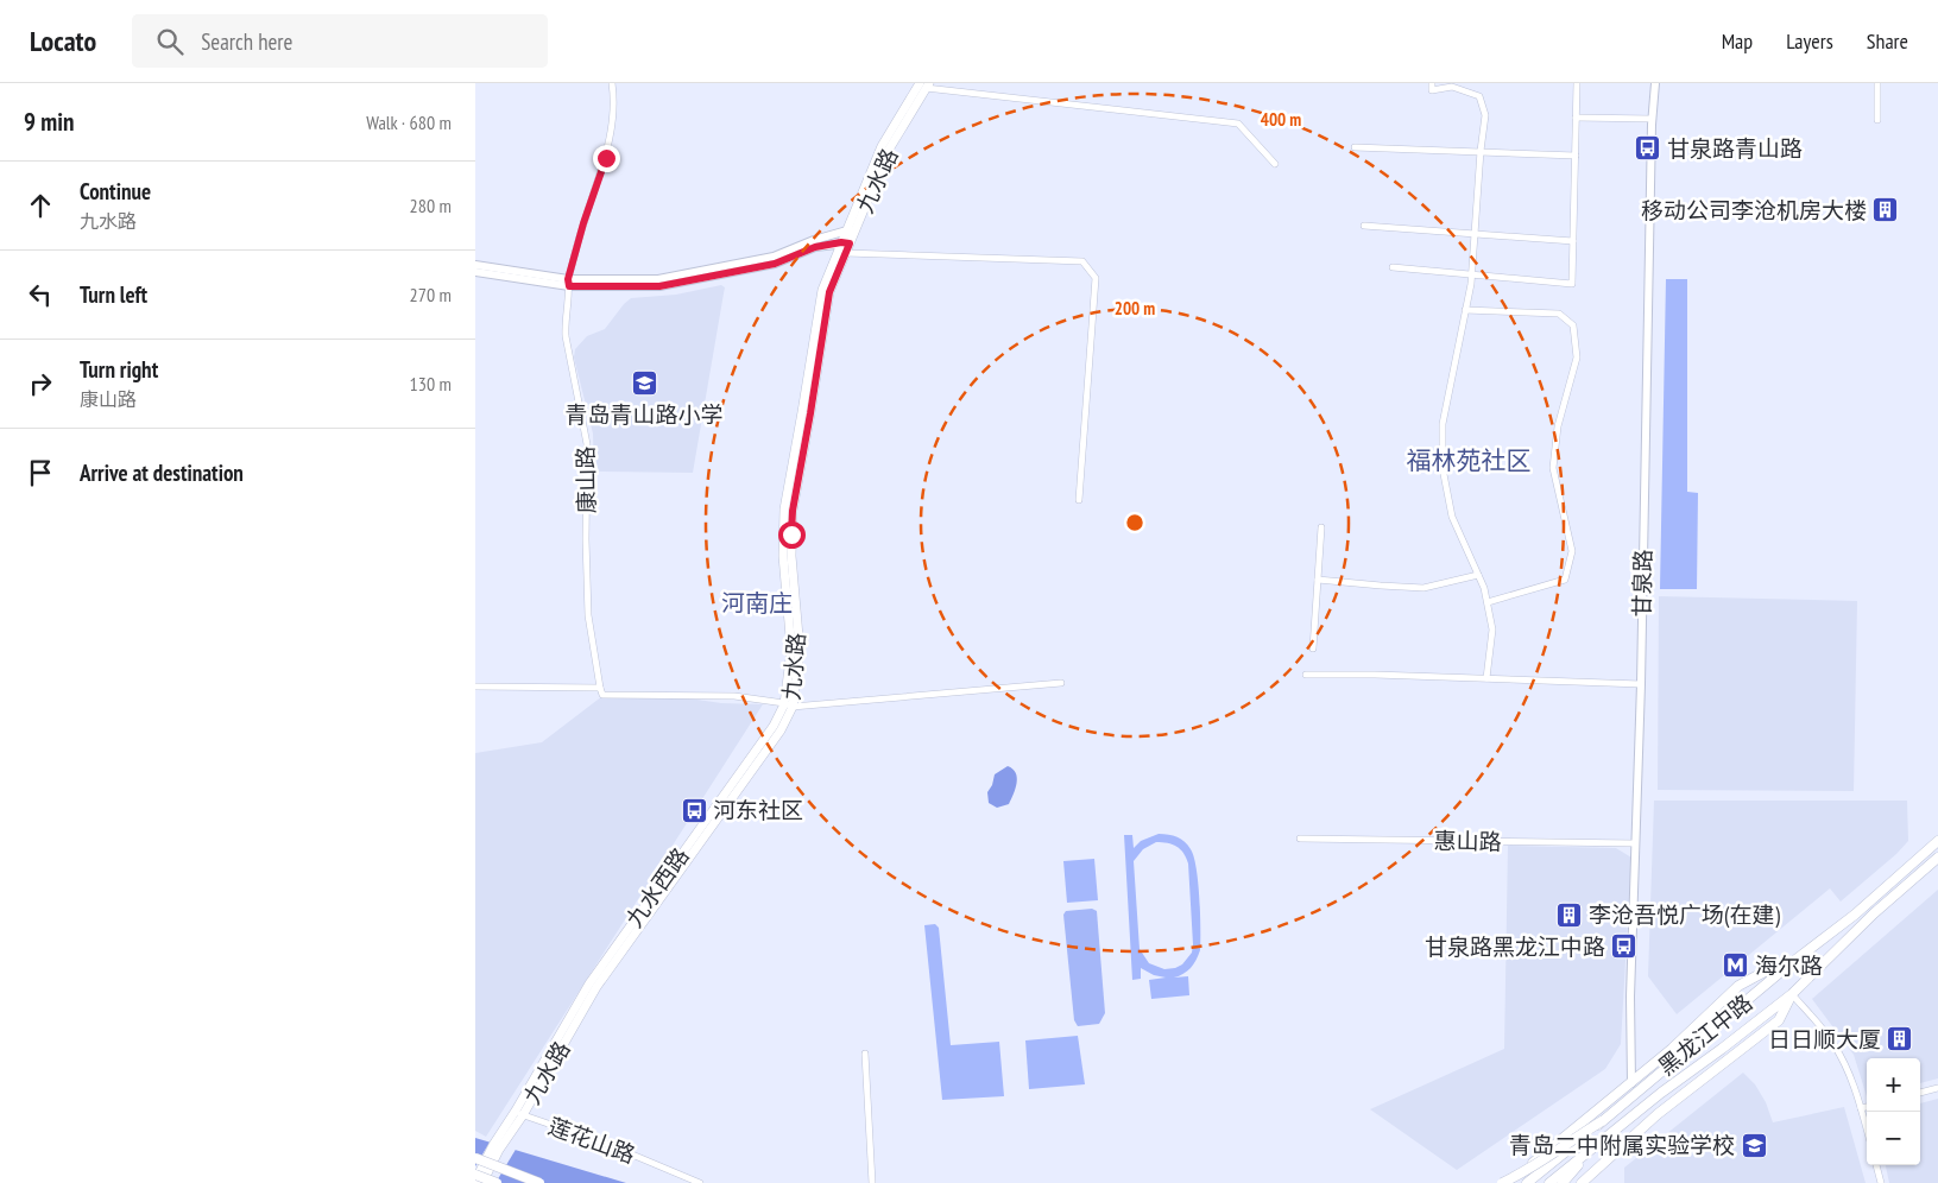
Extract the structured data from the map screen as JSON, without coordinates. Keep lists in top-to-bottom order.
{
  "streets": {
    "highway": ["黑龙江中路"],
    "main road": ["九水路", "九水西路"],
    "street": [
      "康山路",
      "甘泉路",
      "惠山路",
      "莲花山路"
    ]
  },
  "crossings": [
    ["九水路", "九水西路"],
    ["九水路", "莲花山路"],
    ["甘泉路", "惠山路"],
    ["九水西路", "莲花山路"]
  ],
  "districts": ["福林苑社区", "河南庄"],
  "places": {
    "bus stop": ["甘泉路青山路", "河东社区", "甘泉路黑龙江中路"],
    "building": ["移动公司李沧机房大楼", "李沧吾悦广场(在建)", "日日顺大厦"],
    "school or university": ["青岛青山路小学", "青岛二中附属实验学校"],
    "metro station": ["海尔路"]
  },
  "page": {
    "header": "Locato",
    "search": "Search here",
    "nav": ["Map", "Layers", "Share"],
    "heading": ["9 min", "Walk · 680 m"],
    "list": [
      ["Continue", "九水路", "280 m"],
      ["Turn left", "270 m"],
      ["Turn right", "康山路", "130 m"],
      "Arrive at destination"
    ],
    "map_buttons": ["+", "−"]
  },
  "rings": ["400 m", "200 m"]
}
